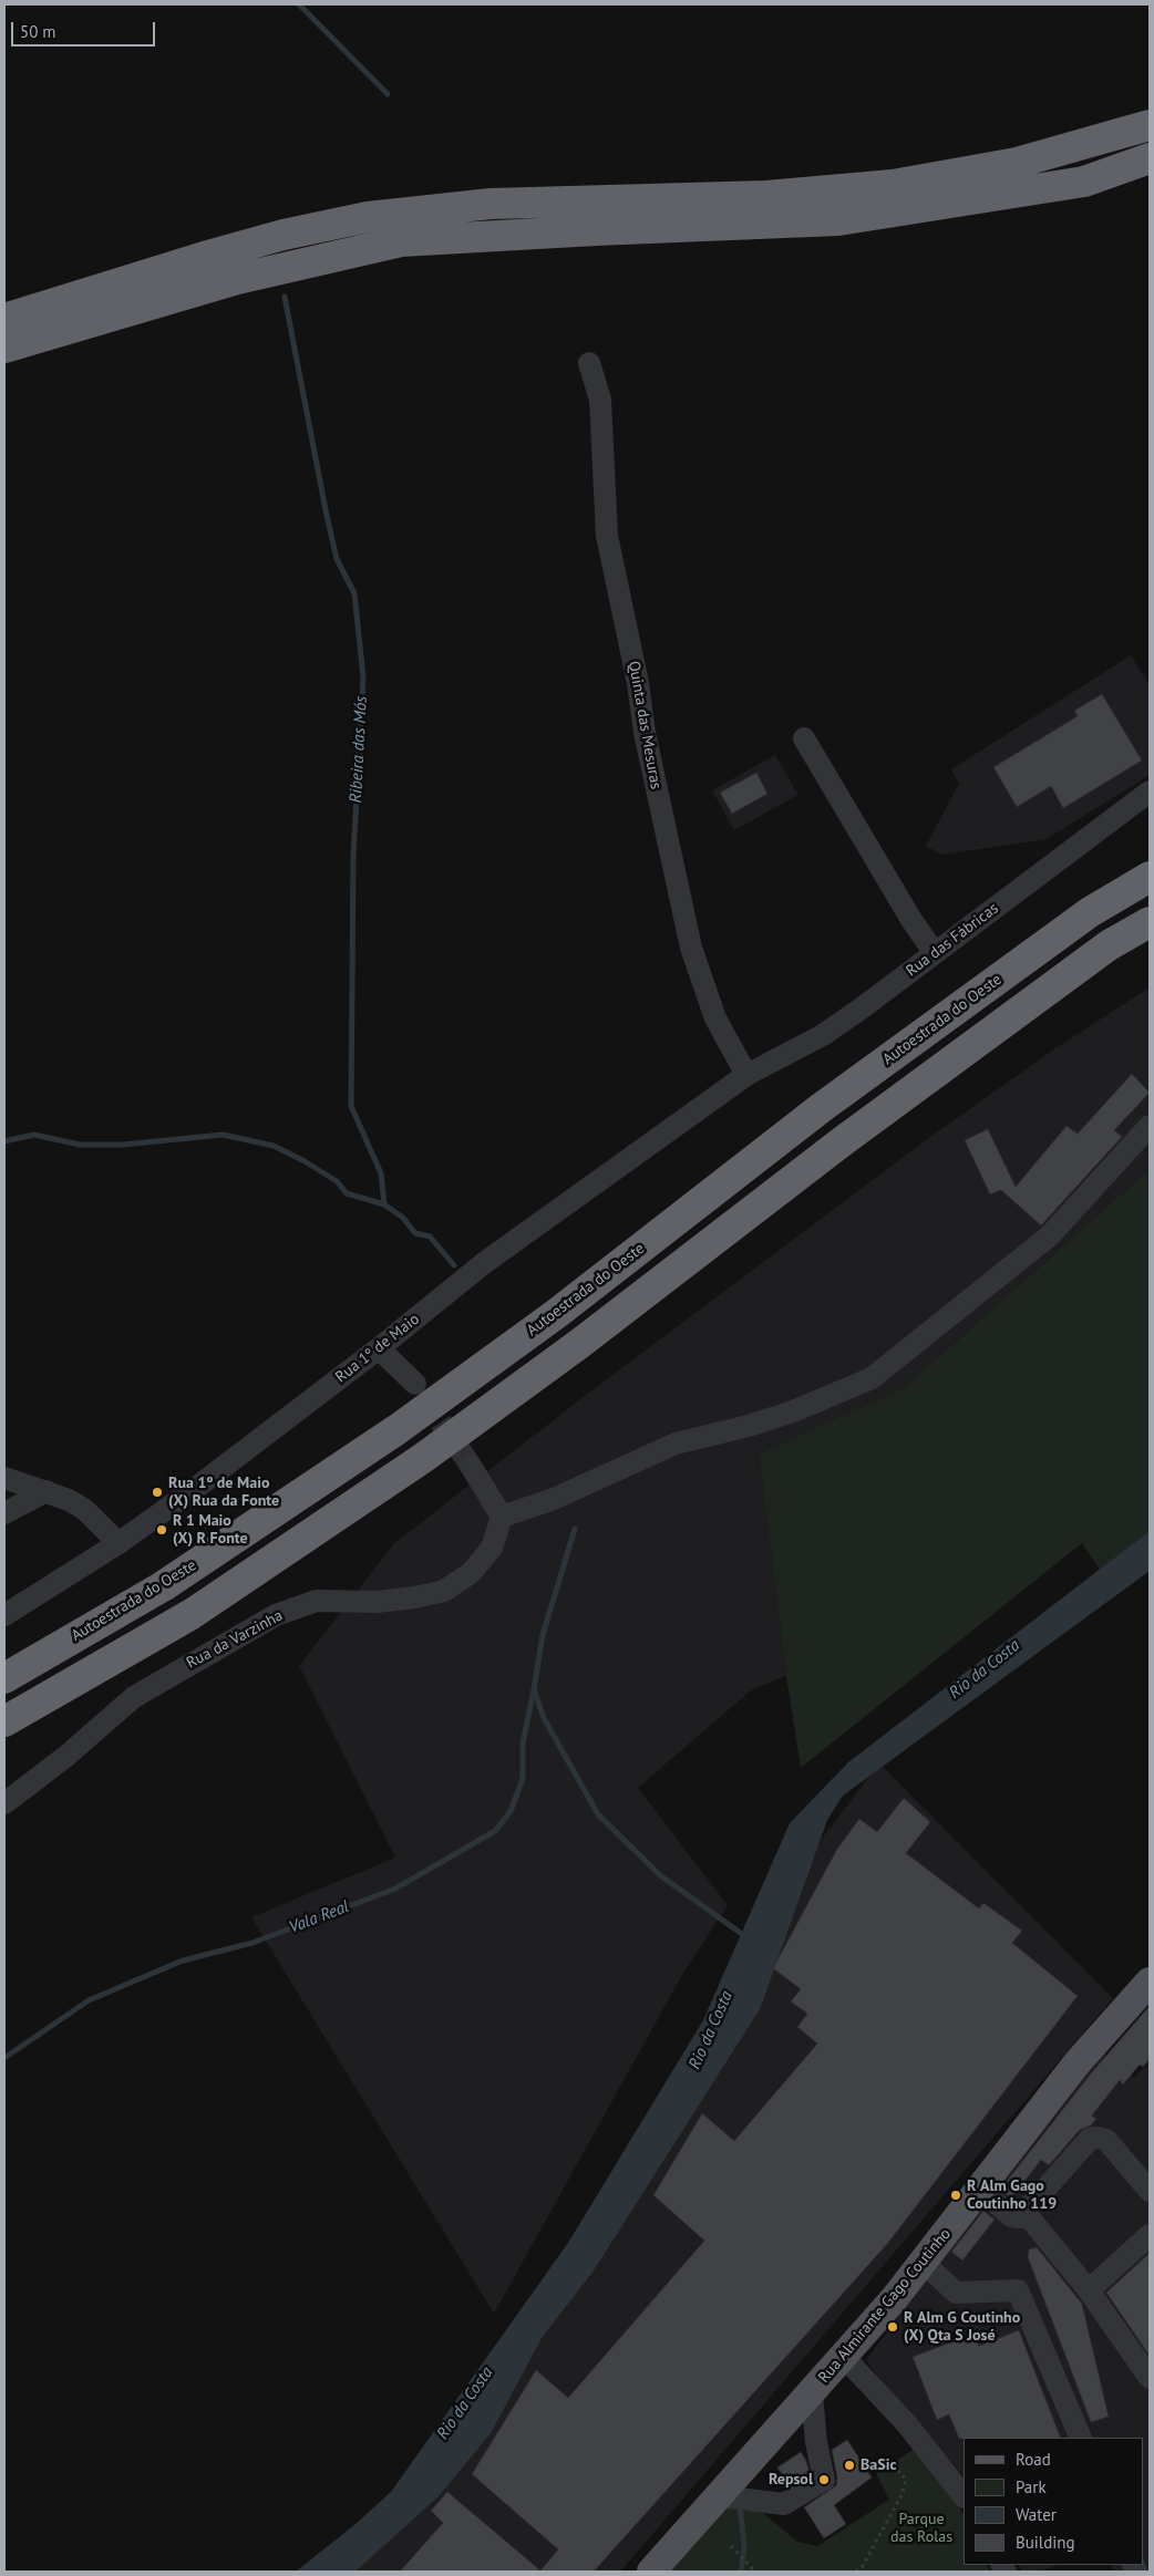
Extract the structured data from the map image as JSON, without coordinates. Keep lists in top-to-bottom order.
{
  "streets": {
    "highway": ["Autoestrada do Oeste"],
    "main road": ["Rua Almirante Gago Coutinho"],
    "street": [
      "Quinta das Mesuras",
      "Rua das Fábricas",
      "Rua 1º de Maio",
      "Rua da Varzinha"
    ]
  },
  "crossings": [
    ["Quinta das Mesuras", "Rua das Fábricas"],
    ["Quinta das Mesuras", "Rua 1º de Maio"],
    ["Rua das Fábricas", "Rua 1º de Maio"]
  ],
  "water": ["Ribeira das Mós", "Rio da Costa", "Vala Real"],
  "parks": ["Parque das Rolas"],
  "places": [
    "Rua 1º de Maio (X) Rua da Fonte",
    "R 1 Maio (X) R Fonte",
    "R Alm Gago Coutinho 119",
    "R Alm G Coutinho (X) Qta S José",
    "BaSic",
    "Repsol"
  ],
  "legend": [
    "Road",
    "Park",
    "Water",
    "Building"
  ],
  "scale_bar": "50 m"
}
